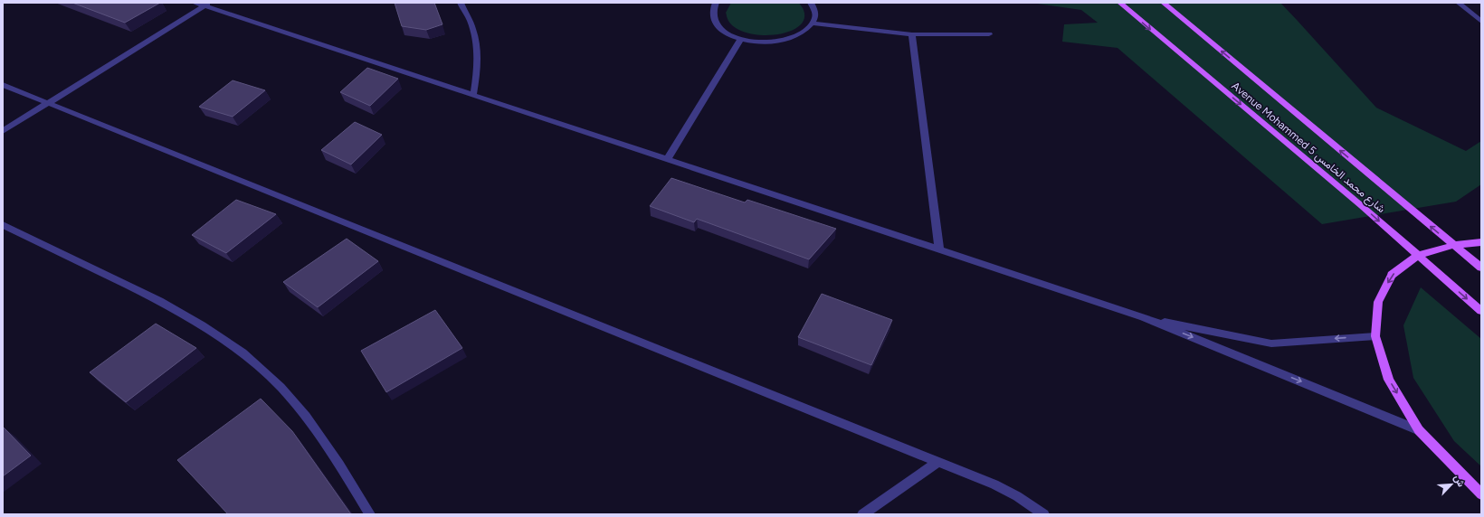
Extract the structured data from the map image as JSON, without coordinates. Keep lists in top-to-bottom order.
{
  "streets": {
    "main road": ["Avenue Mohammed 5 شارع محمد الخامس"]
  },
  "north": "top right"
}
